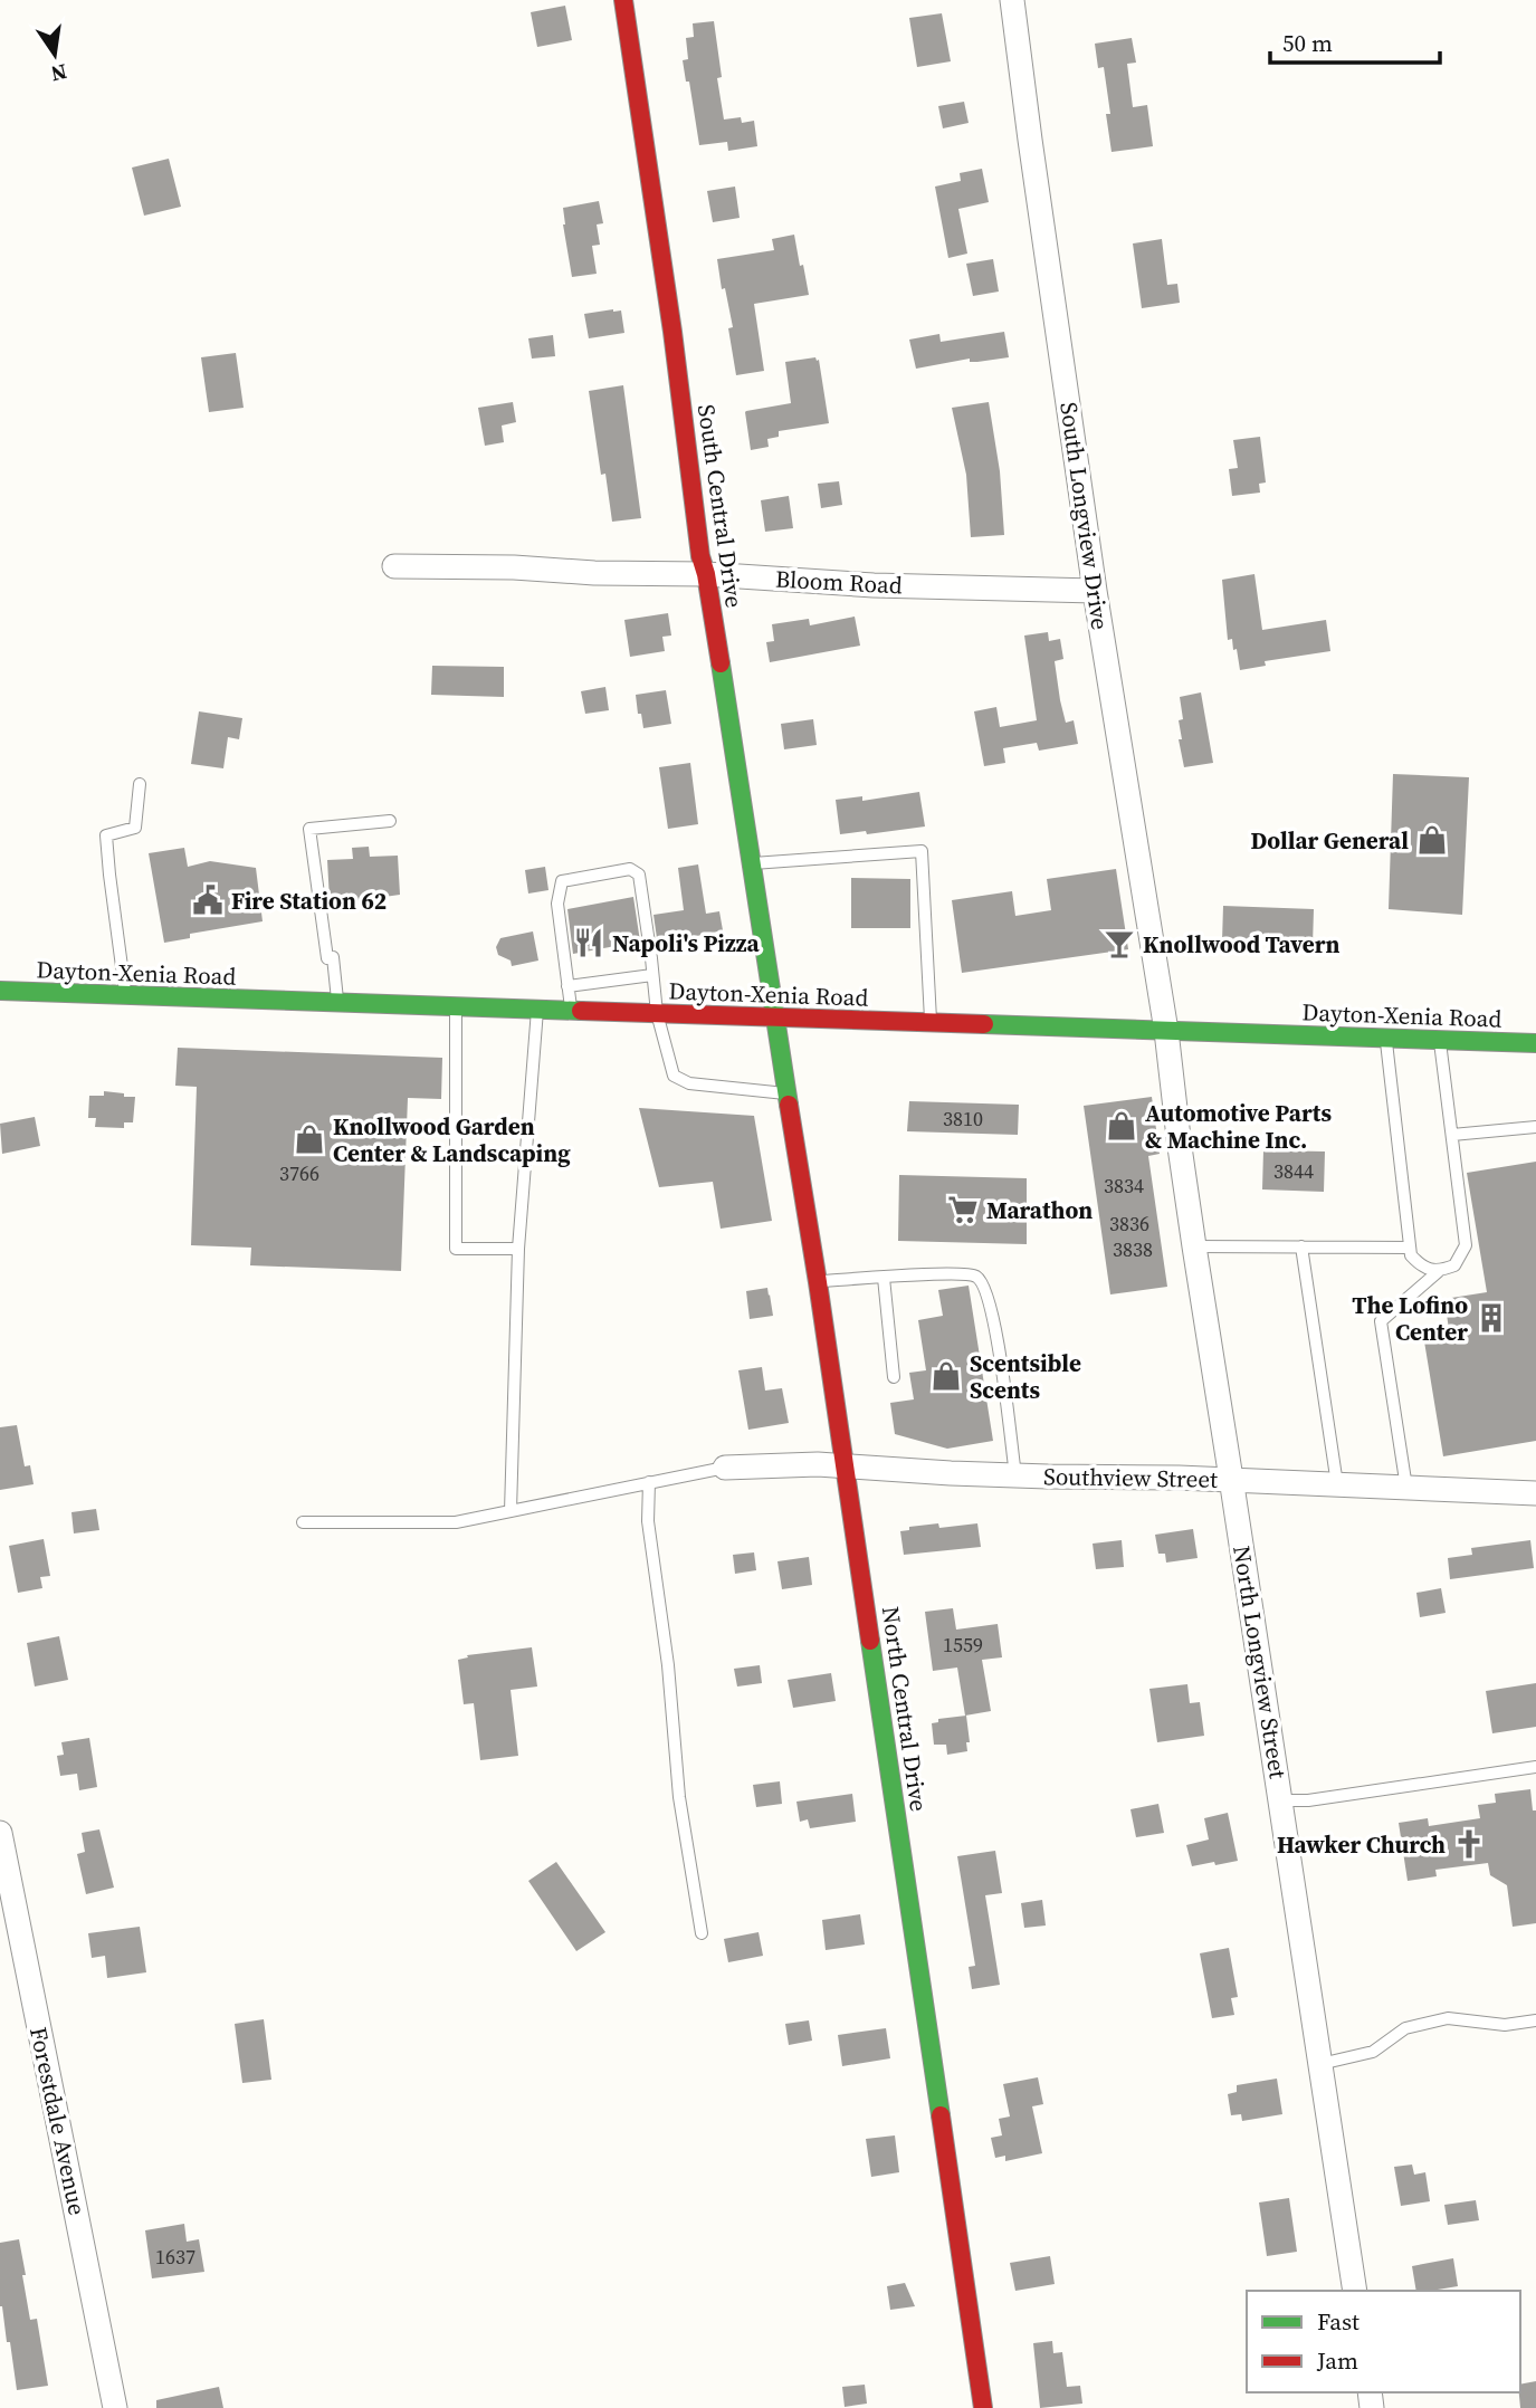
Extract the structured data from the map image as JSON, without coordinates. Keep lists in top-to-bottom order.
{
  "streets": {
    "street": [
      "South Central Drive",
      "South Longview Drive",
      "Bloom Road",
      "Dayton-Xenia Road",
      "Southview Street",
      "North Longview Street",
      "North Central Drive",
      "Forestdale Avenue"
    ]
  },
  "crossings": [
    ["South Central Drive", "Bloom Road"],
    ["South Central Drive", "Dayton-Xenia Road"],
    ["South Central Drive", "North Central Drive"],
    ["South Longview Drive", "Bloom Road"],
    ["South Longview Drive", "Dayton-Xenia Road"],
    ["South Longview Drive", "North Longview Street"],
    ["Dayton-Xenia Road", "North Longview Street"],
    ["Dayton-Xenia Road", "North Central Drive"],
    ["Southview Street", "North Longview Street"],
    ["Southview Street", "North Central Drive"]
  ],
  "places": {
    "shop": [
      "Dollar General",
      "Automotive Parts & Machine Inc.",
      "Knollwood Garden Center & Landscaping",
      "Scentsible Scents"
    ],
    "public building": ["Fire Station 62"],
    "restaurant": ["Napoli's Pizza"],
    "bar": ["Knollwood Tavern"],
    "supermarket": ["Marathon"],
    "building": ["The Lofino Center"],
    "church": ["Hawker Church"]
  },
  "house_numbers": [
    "3810",
    "3844",
    "3766",
    "3834",
    "3836",
    "3838",
    "1559",
    "1637"
  ],
  "legend": ["Fast", "Jam"],
  "scale_bar": "50 m",
  "north": "bottom"
}
